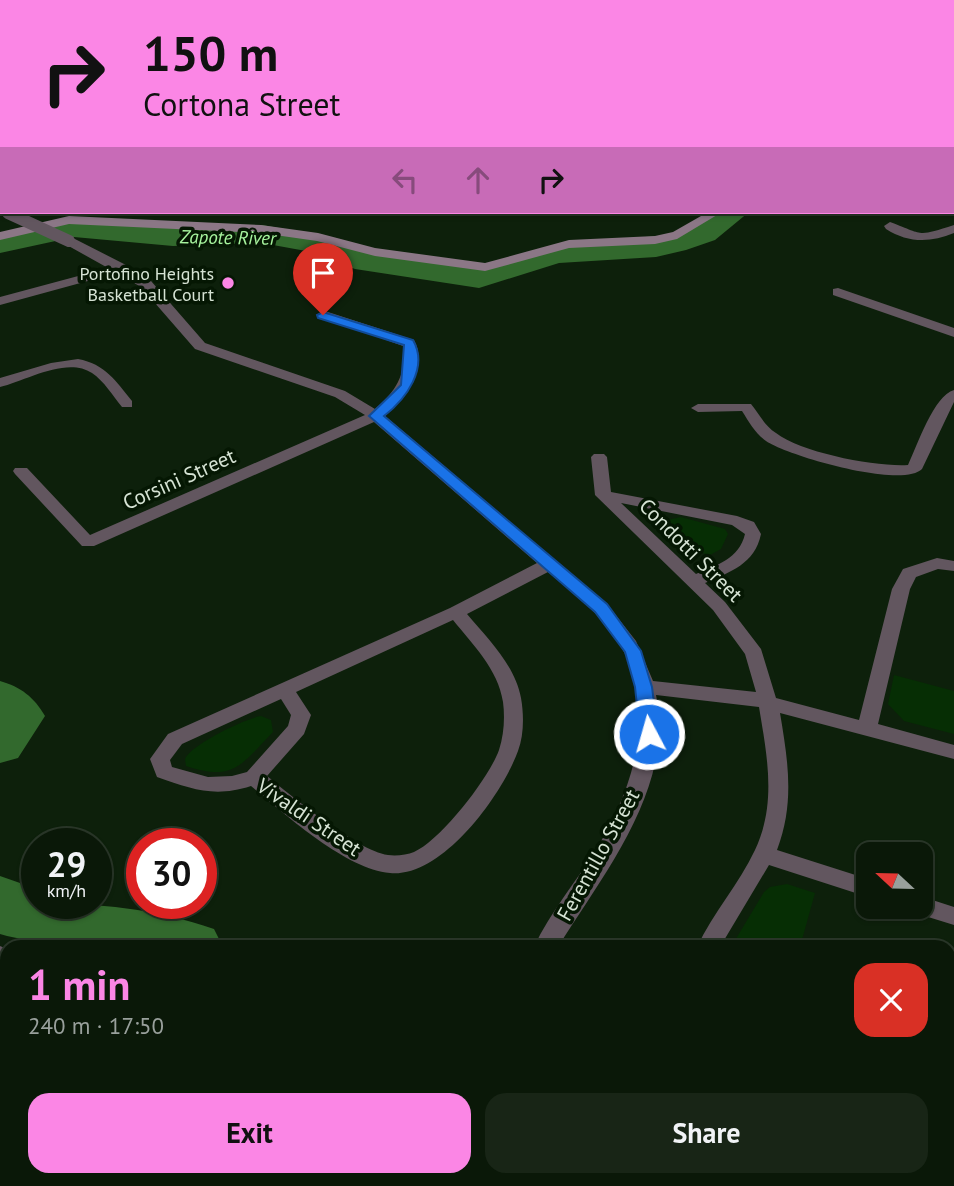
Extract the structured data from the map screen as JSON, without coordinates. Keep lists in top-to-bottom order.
{
  "streets": {
    "street": [
      "Corsini Street",
      "Condotti Street",
      "Vivaldi Street",
      "Ferentillo Street"
    ]
  },
  "crossings": [
    ["Corsini Street", "Ferentillo Street"],
    ["Vivaldi Street", "Ferentillo Street"]
  ],
  "water": ["Zapote River"],
  "places": ["Portofino Heights Basketball Court"],
  "north": "left",
  "page": {
    "turn": ["150 m", "Cortona Street"],
    "speed": "29 km/h",
    "limit": "30",
    "heading": ["1 min", "240 m · 17:50"],
    "buttons": ["Exit", "Share"]
  }
}
